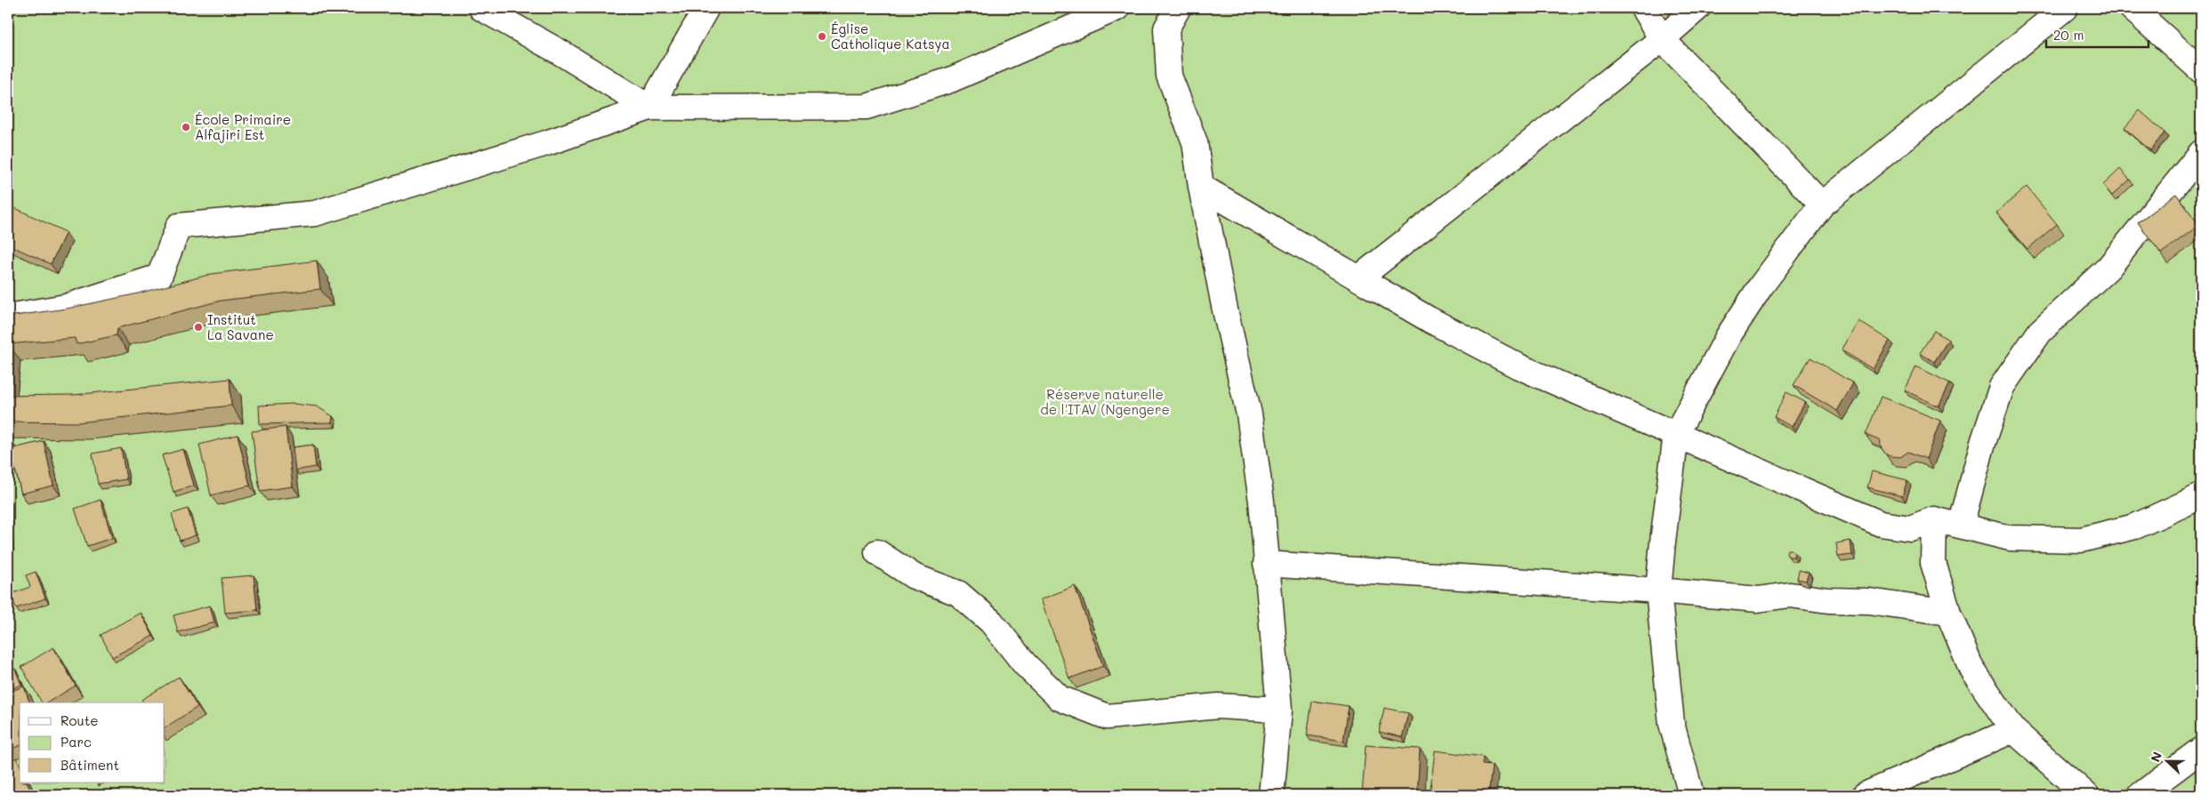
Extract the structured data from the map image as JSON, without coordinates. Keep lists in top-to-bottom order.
{
  "parks": ["Réserve naturelle de l'ITAV (Ngengere"],
  "places": ["Église Catholique Katsya", "École Primaire Alfajiri Est", "Institut La Savane"],
  "legend": ["Route", "Parc", "Bâtiment"],
  "scale_bar": "20 m",
  "north": "left"
}
